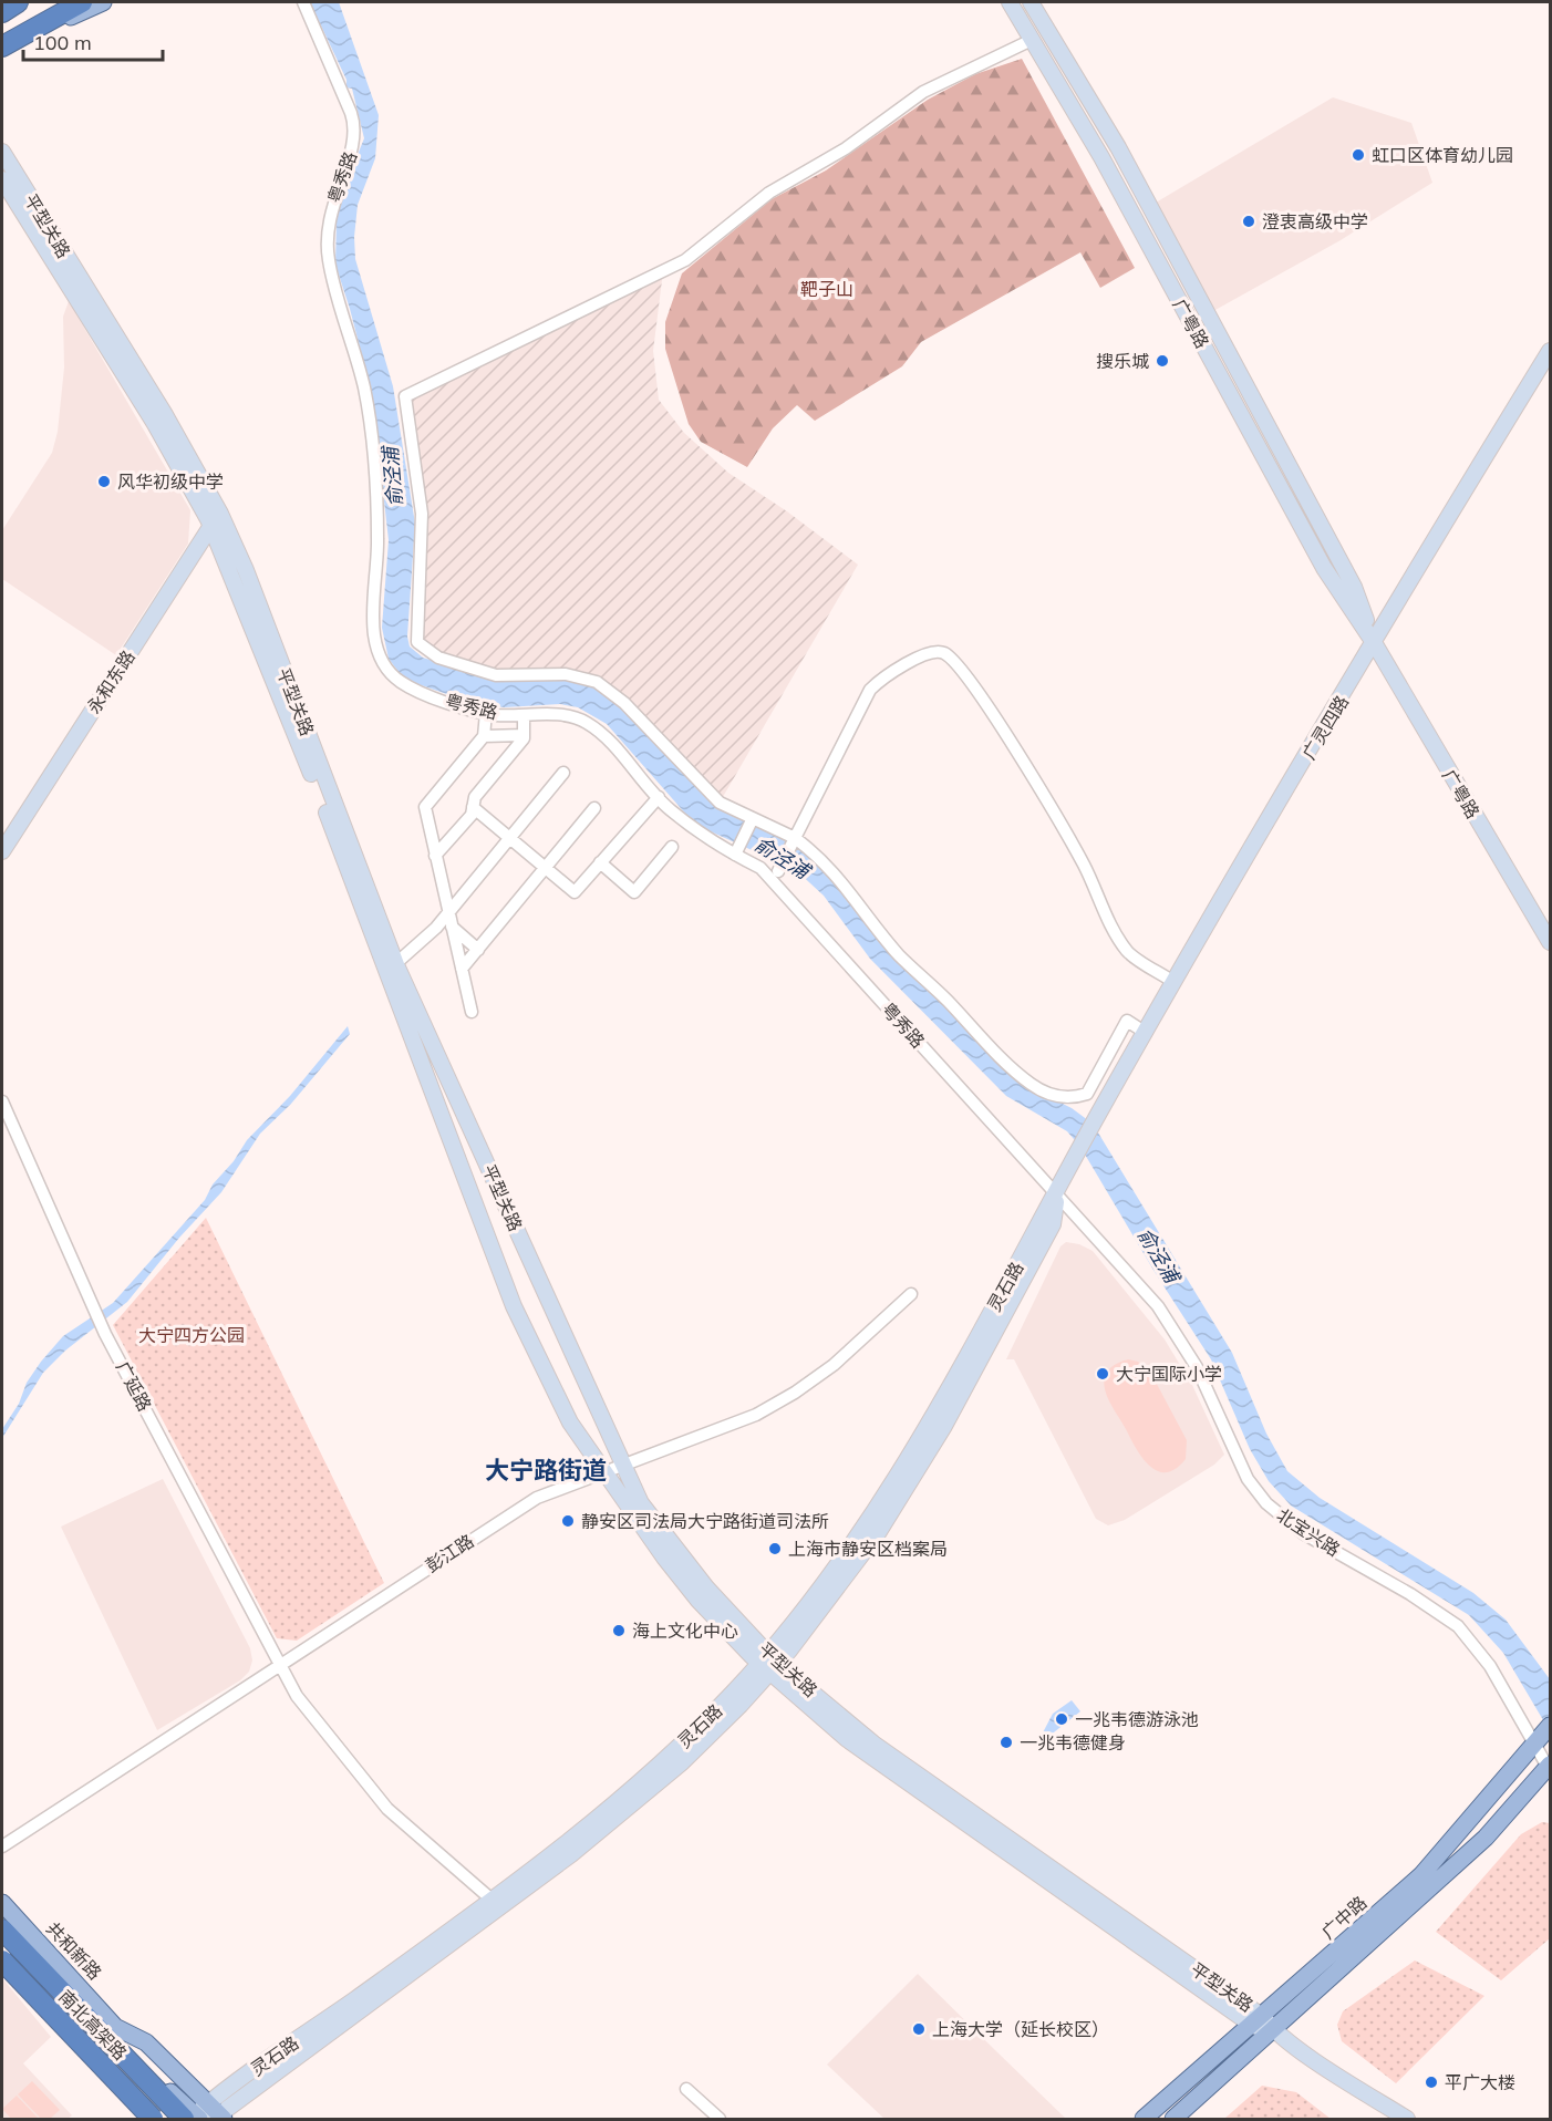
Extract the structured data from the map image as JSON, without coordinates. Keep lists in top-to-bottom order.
{
  "streets": {
    "highway": ["南北高架路"],
    "main road": [
      "平型关路",
      "广粤路",
      "永和东路",
      "广灵四路",
      "灵石路",
      "广中路",
      "共和新路"
    ],
    "street": [
      "粤秀路",
      "广延路",
      "北宝兴路",
      "彭江路"
    ]
  },
  "crossings": [
    ["粤秀路", "灵石路"],
    ["粤秀路", "北宝兴路"],
    ["平型关路", "永和东路"],
    ["平型关路", "灵石路"],
    ["平型关路", "彭江路"],
    ["平型关路", "广中路"],
    ["广粤路", "广灵四路"],
    ["广灵四路", "灵石路"],
    ["灵石路", "广延路"],
    ["灵石路", "北宝兴路"],
    ["灵石路", "共和新路"],
    ["灵石路", "南北高架路"],
    ["广延路", "彭江路"],
    ["北宝兴路", "广中路"],
    ["共和新路", "南北高架路"]
  ],
  "districts": ["大宁路街道"],
  "water": ["俞泾浦"],
  "parks": ["靶子山", "大宁四方公园"],
  "places": [
    "虹口区体育幼儿园",
    "澄衷高级中学",
    "搜乐城",
    "风华初级中学",
    "大宁国际小学",
    "静安区司法局大宁路街道司法所",
    "上海市静安区档案局",
    "海上文化中心",
    "一兆韦德游泳池",
    "一兆韦德健身",
    "上海大学（延长校区）",
    "平广大楼"
  ],
  "scale_bar": "100 m"
}
